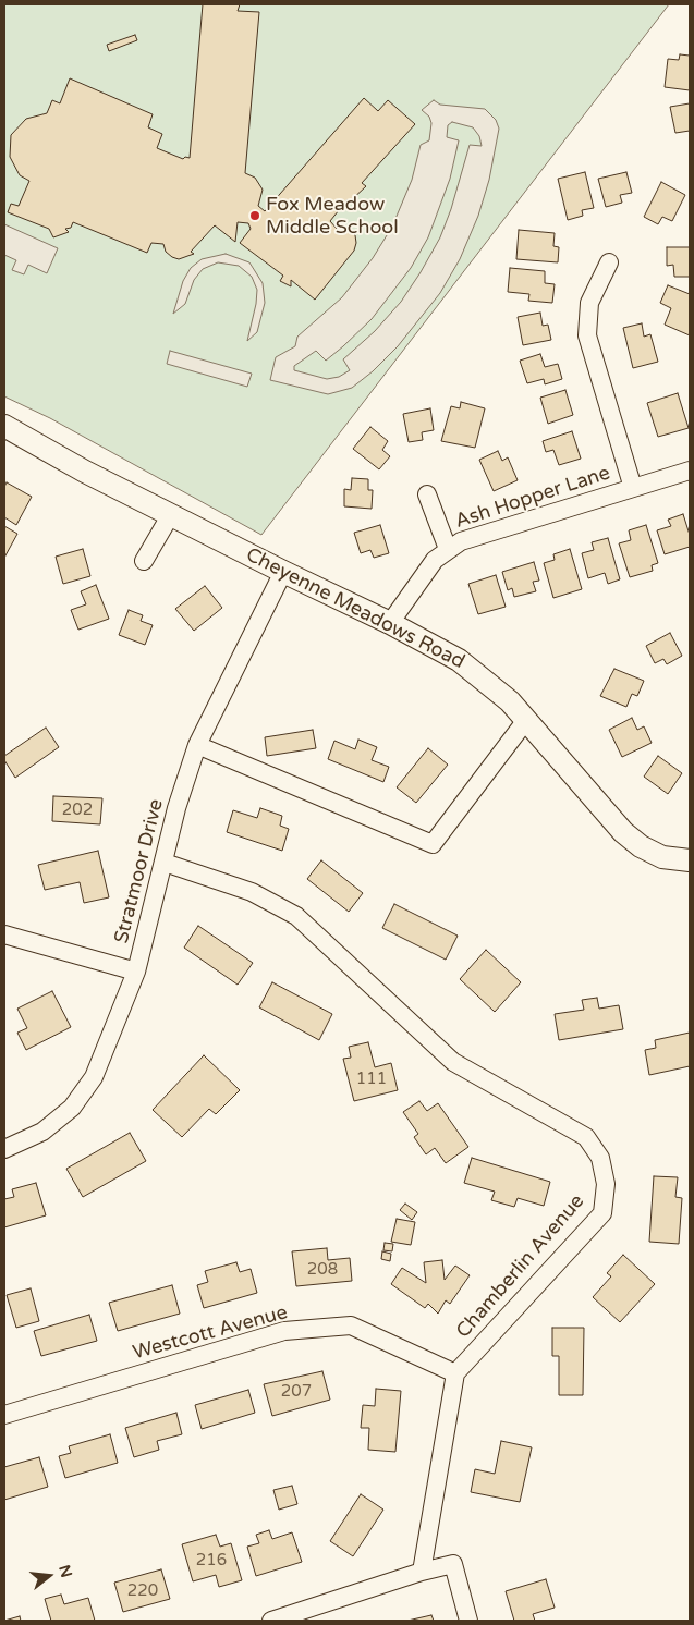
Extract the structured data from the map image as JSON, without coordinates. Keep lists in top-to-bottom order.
{
  "streets": {
    "main road": ["Cheyenne Meadows Road"],
    "street": [
      "Ash Hopper Lane",
      "Stratmoor Drive",
      "Chamberlin Avenue",
      "Westcott Avenue"
    ]
  },
  "crossings": [
    ["Ash Hopper Lane", "Cheyenne Meadows Road"],
    ["Cheyenne Meadows Road", "Stratmoor Drive"],
    ["Stratmoor Drive", "Chamberlin Avenue"],
    ["Chamberlin Avenue", "Westcott Avenue"]
  ],
  "places": ["Fox Meadow Middle School"],
  "house_numbers": [
    "202",
    "111",
    "208",
    "207",
    "216",
    "220"
  ],
  "north": "right"
}
